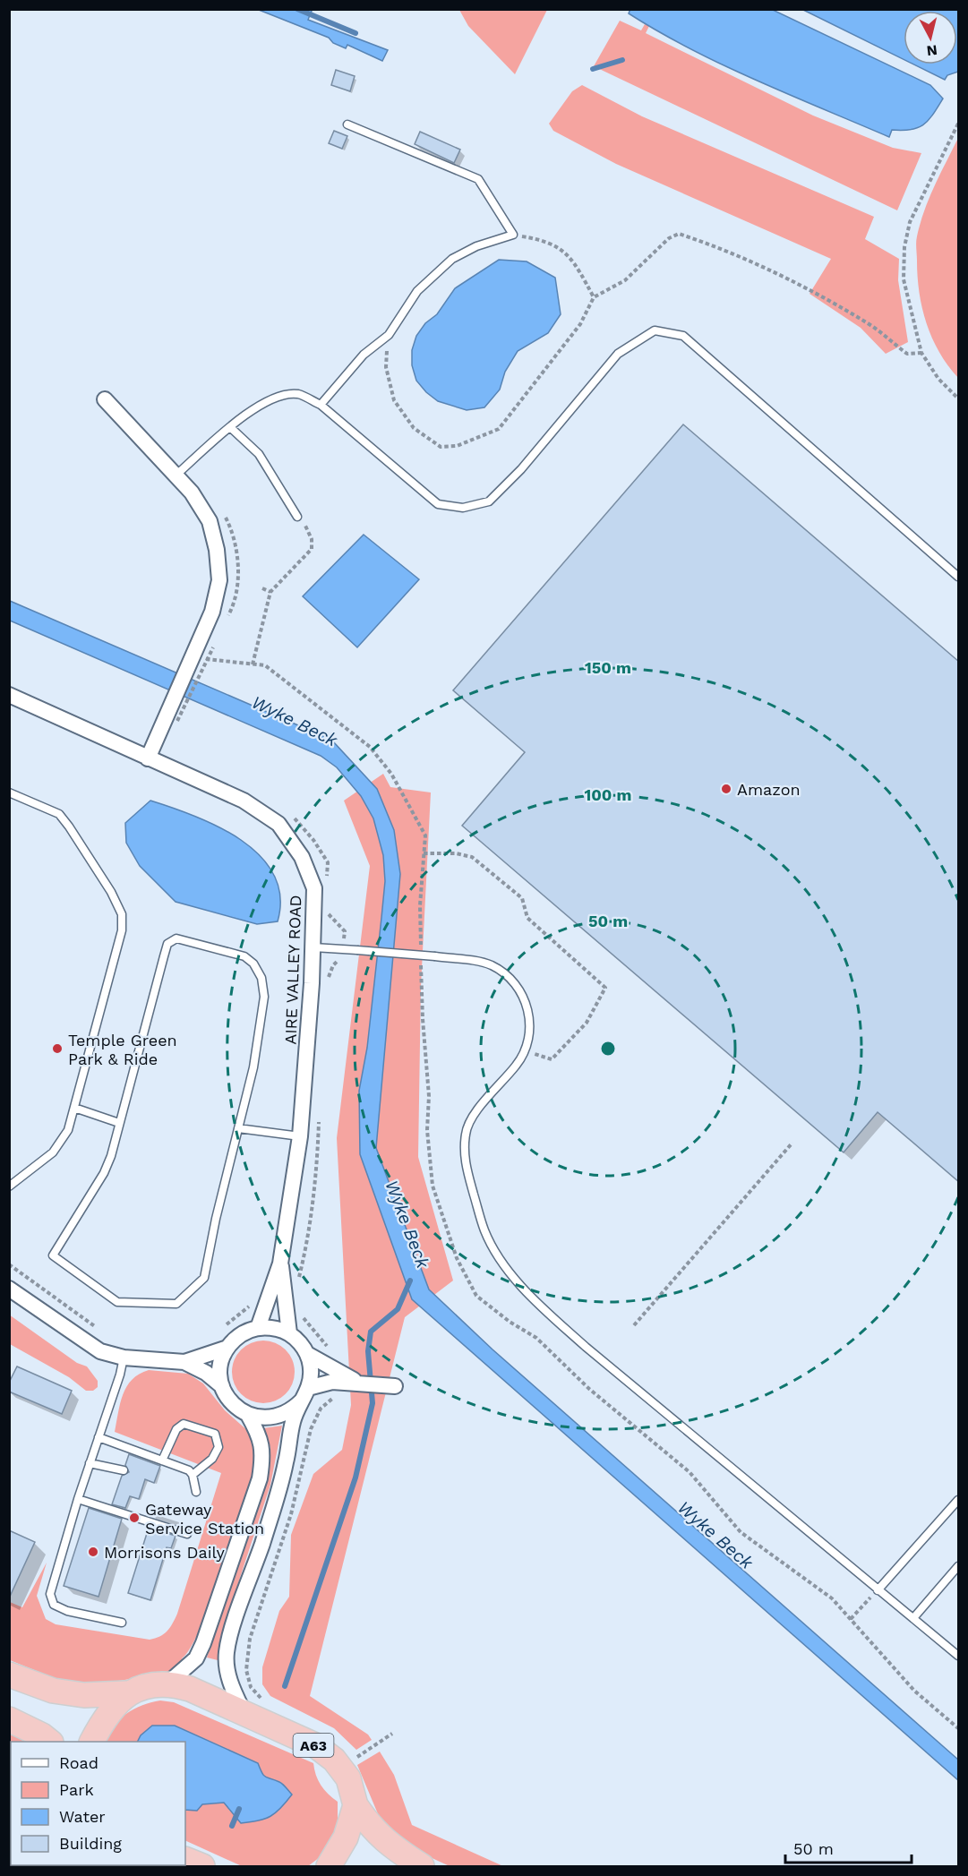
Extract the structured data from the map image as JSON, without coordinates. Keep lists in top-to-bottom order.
{
  "streets": {
    "highway": ["A63"],
    "street": ["AIRE VALLEY ROAD"]
  },
  "water": ["Wyke Beck"],
  "places": [
    "Amazon",
    "Temple Green Park & Ride",
    "Gateway Service Station",
    "Morrisons Daily"
  ],
  "legend": [
    "Road",
    "Park",
    "Water",
    "Building"
  ],
  "scale_bar": "50 m",
  "north": "bottom",
  "rings": ["150 m", "100 m", "50 m"]
}
